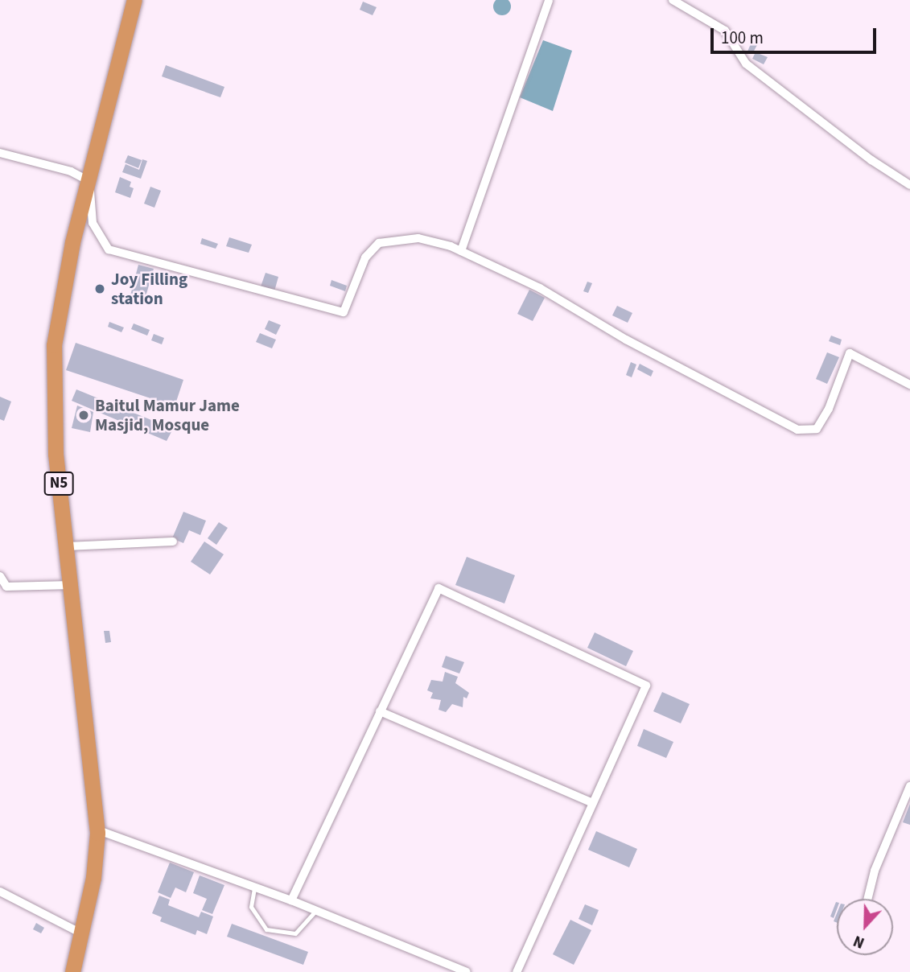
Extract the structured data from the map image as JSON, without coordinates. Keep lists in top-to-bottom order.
{
  "streets": {
    "highway": ["N5"]
  },
  "places": ["Joy Filling station", "Baitul Mamur Jame Masjid, Mosque"],
  "scale_bar": "100 m",
  "north": "bottom"
}
